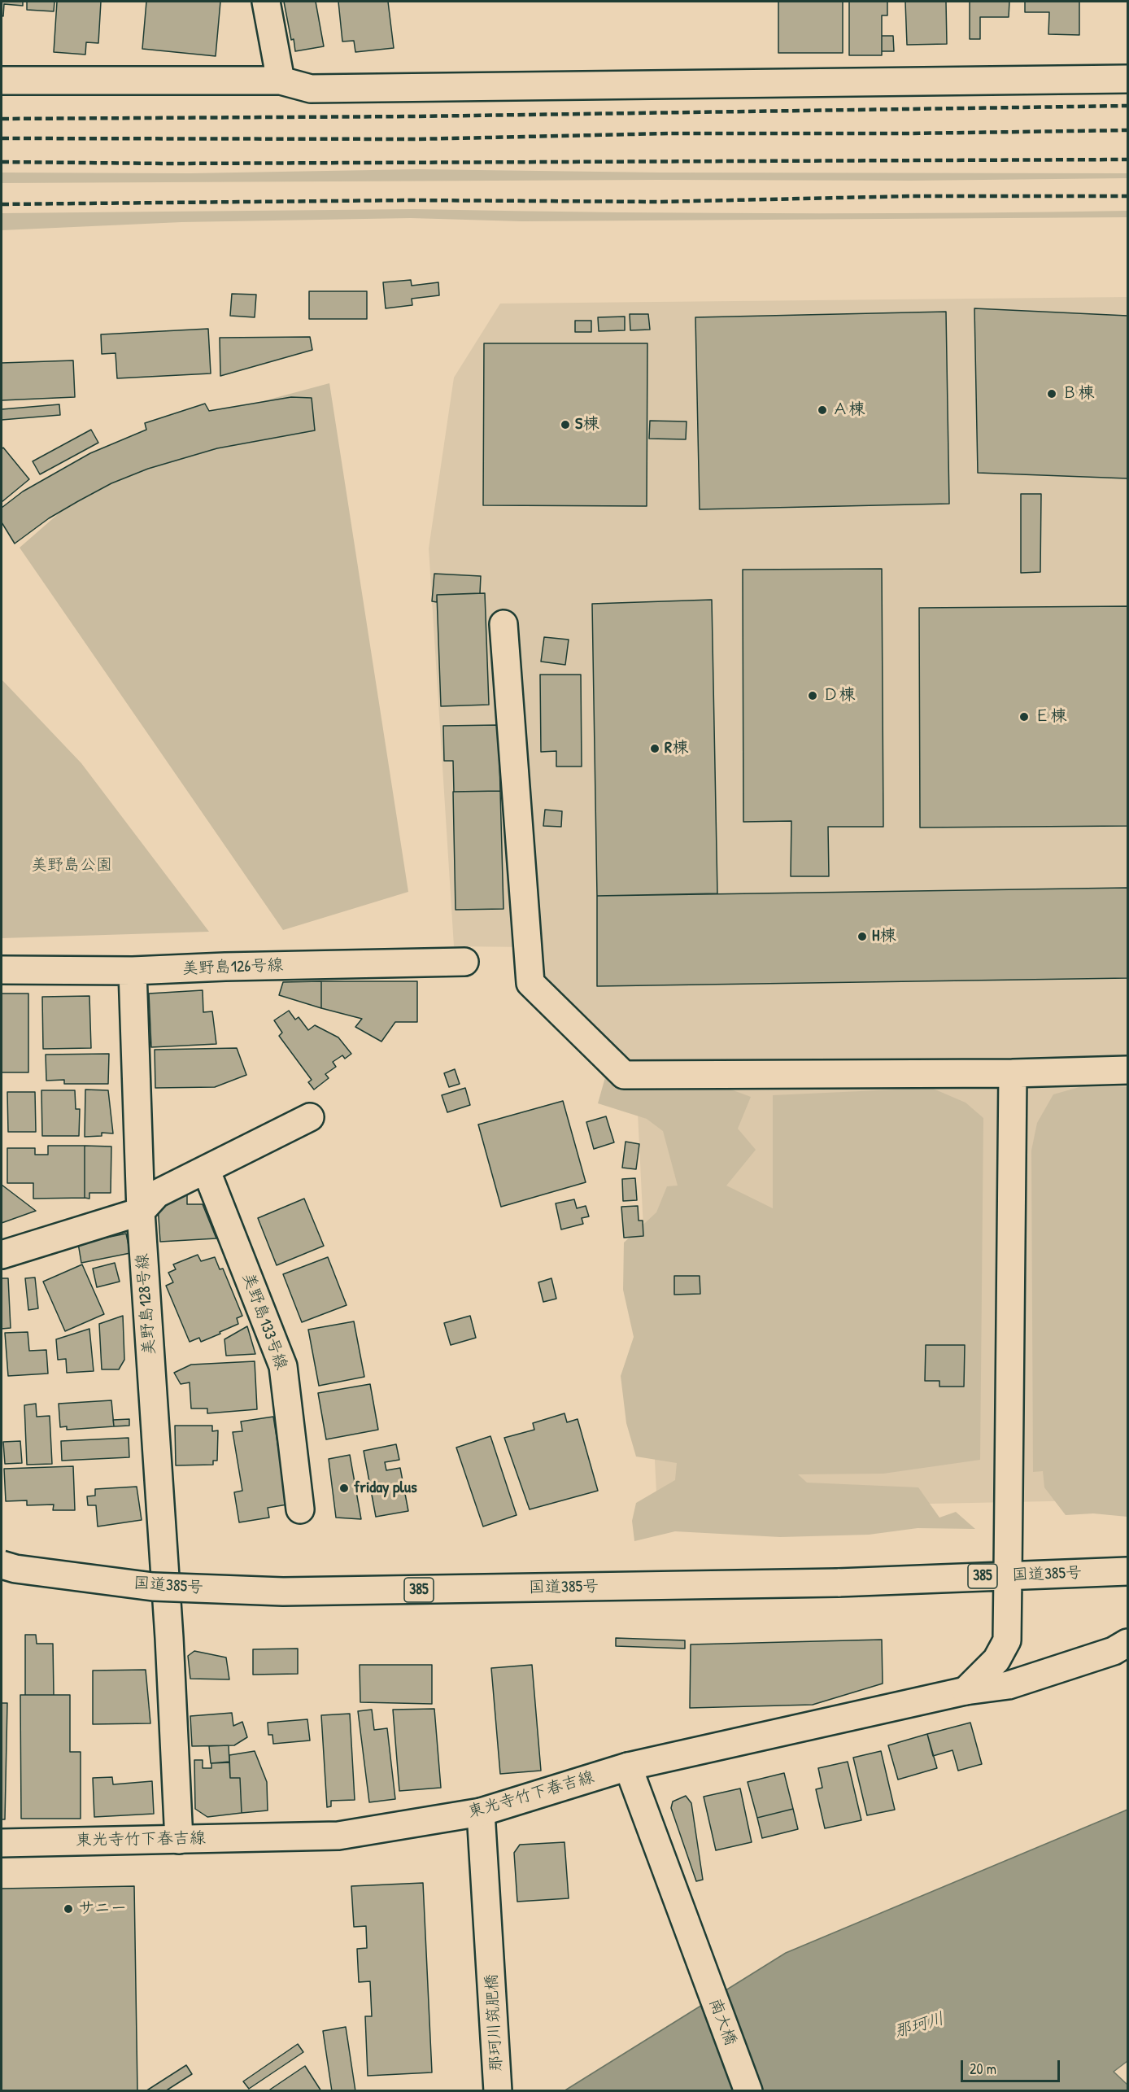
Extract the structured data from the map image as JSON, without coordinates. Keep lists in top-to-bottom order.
{
  "streets": {
    "main road": [
      "美野島126号線",
      "美野島128号線",
      "美野島133号線",
      "国道385号",
      "385",
      "東光寺竹下春吉線",
      "南大橋",
      "那珂川筑肥橋"
    ]
  },
  "crossings": [
    ["美野島126号線", "美野島128号線"],
    ["美野島128号線", "東光寺竹下春吉線"],
    ["東光寺竹下春吉線", "南大橋"],
    ["東光寺竹下春吉線", "那珂川筑肥橋"]
  ],
  "water": ["那珂川"],
  "parks": ["美野島公園"],
  "places": [
    "Ｂ棟",
    "Ａ棟",
    "S棟",
    "Ｄ棟",
    "Ｅ棟",
    "R棟",
    "H棟",
    "friday plus",
    "サニー"
  ],
  "scale_bar": "20 m"
}
